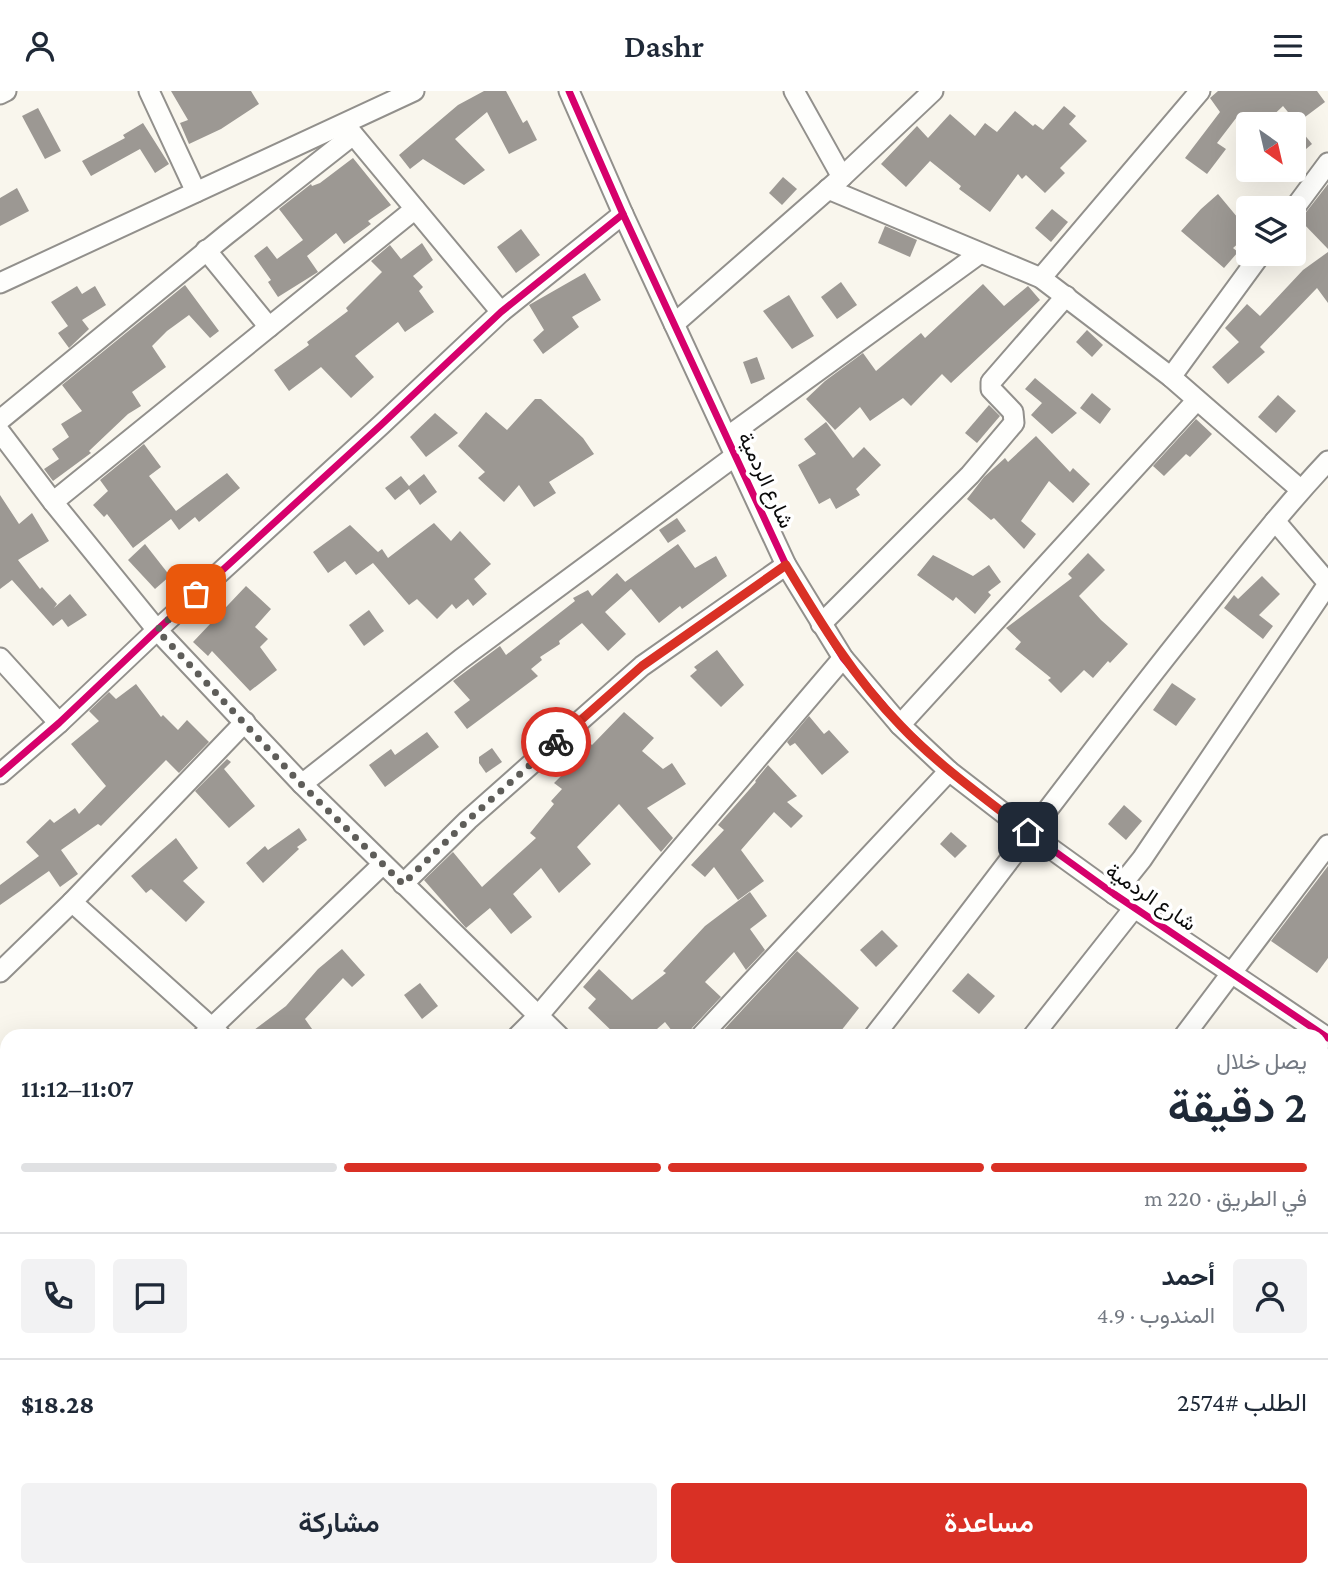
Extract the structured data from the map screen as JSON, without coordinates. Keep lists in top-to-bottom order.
{
  "streets": {
    "street": ["شارع الردمية"]
  },
  "north": "bottom right",
  "page": {
    "header": "Dashr",
    "heading": ["2 دقيقة", "يصل خلال", "11:07–11:12"],
    "panel": [
      "أحمد",
      "المندوب · 4.9",
      "الطلب #2574",
      "$18.28"
    ],
    "bar": "في الطريق · 220 m",
    "buttons": ["مساعدة", "مشاركة"]
  }
}
